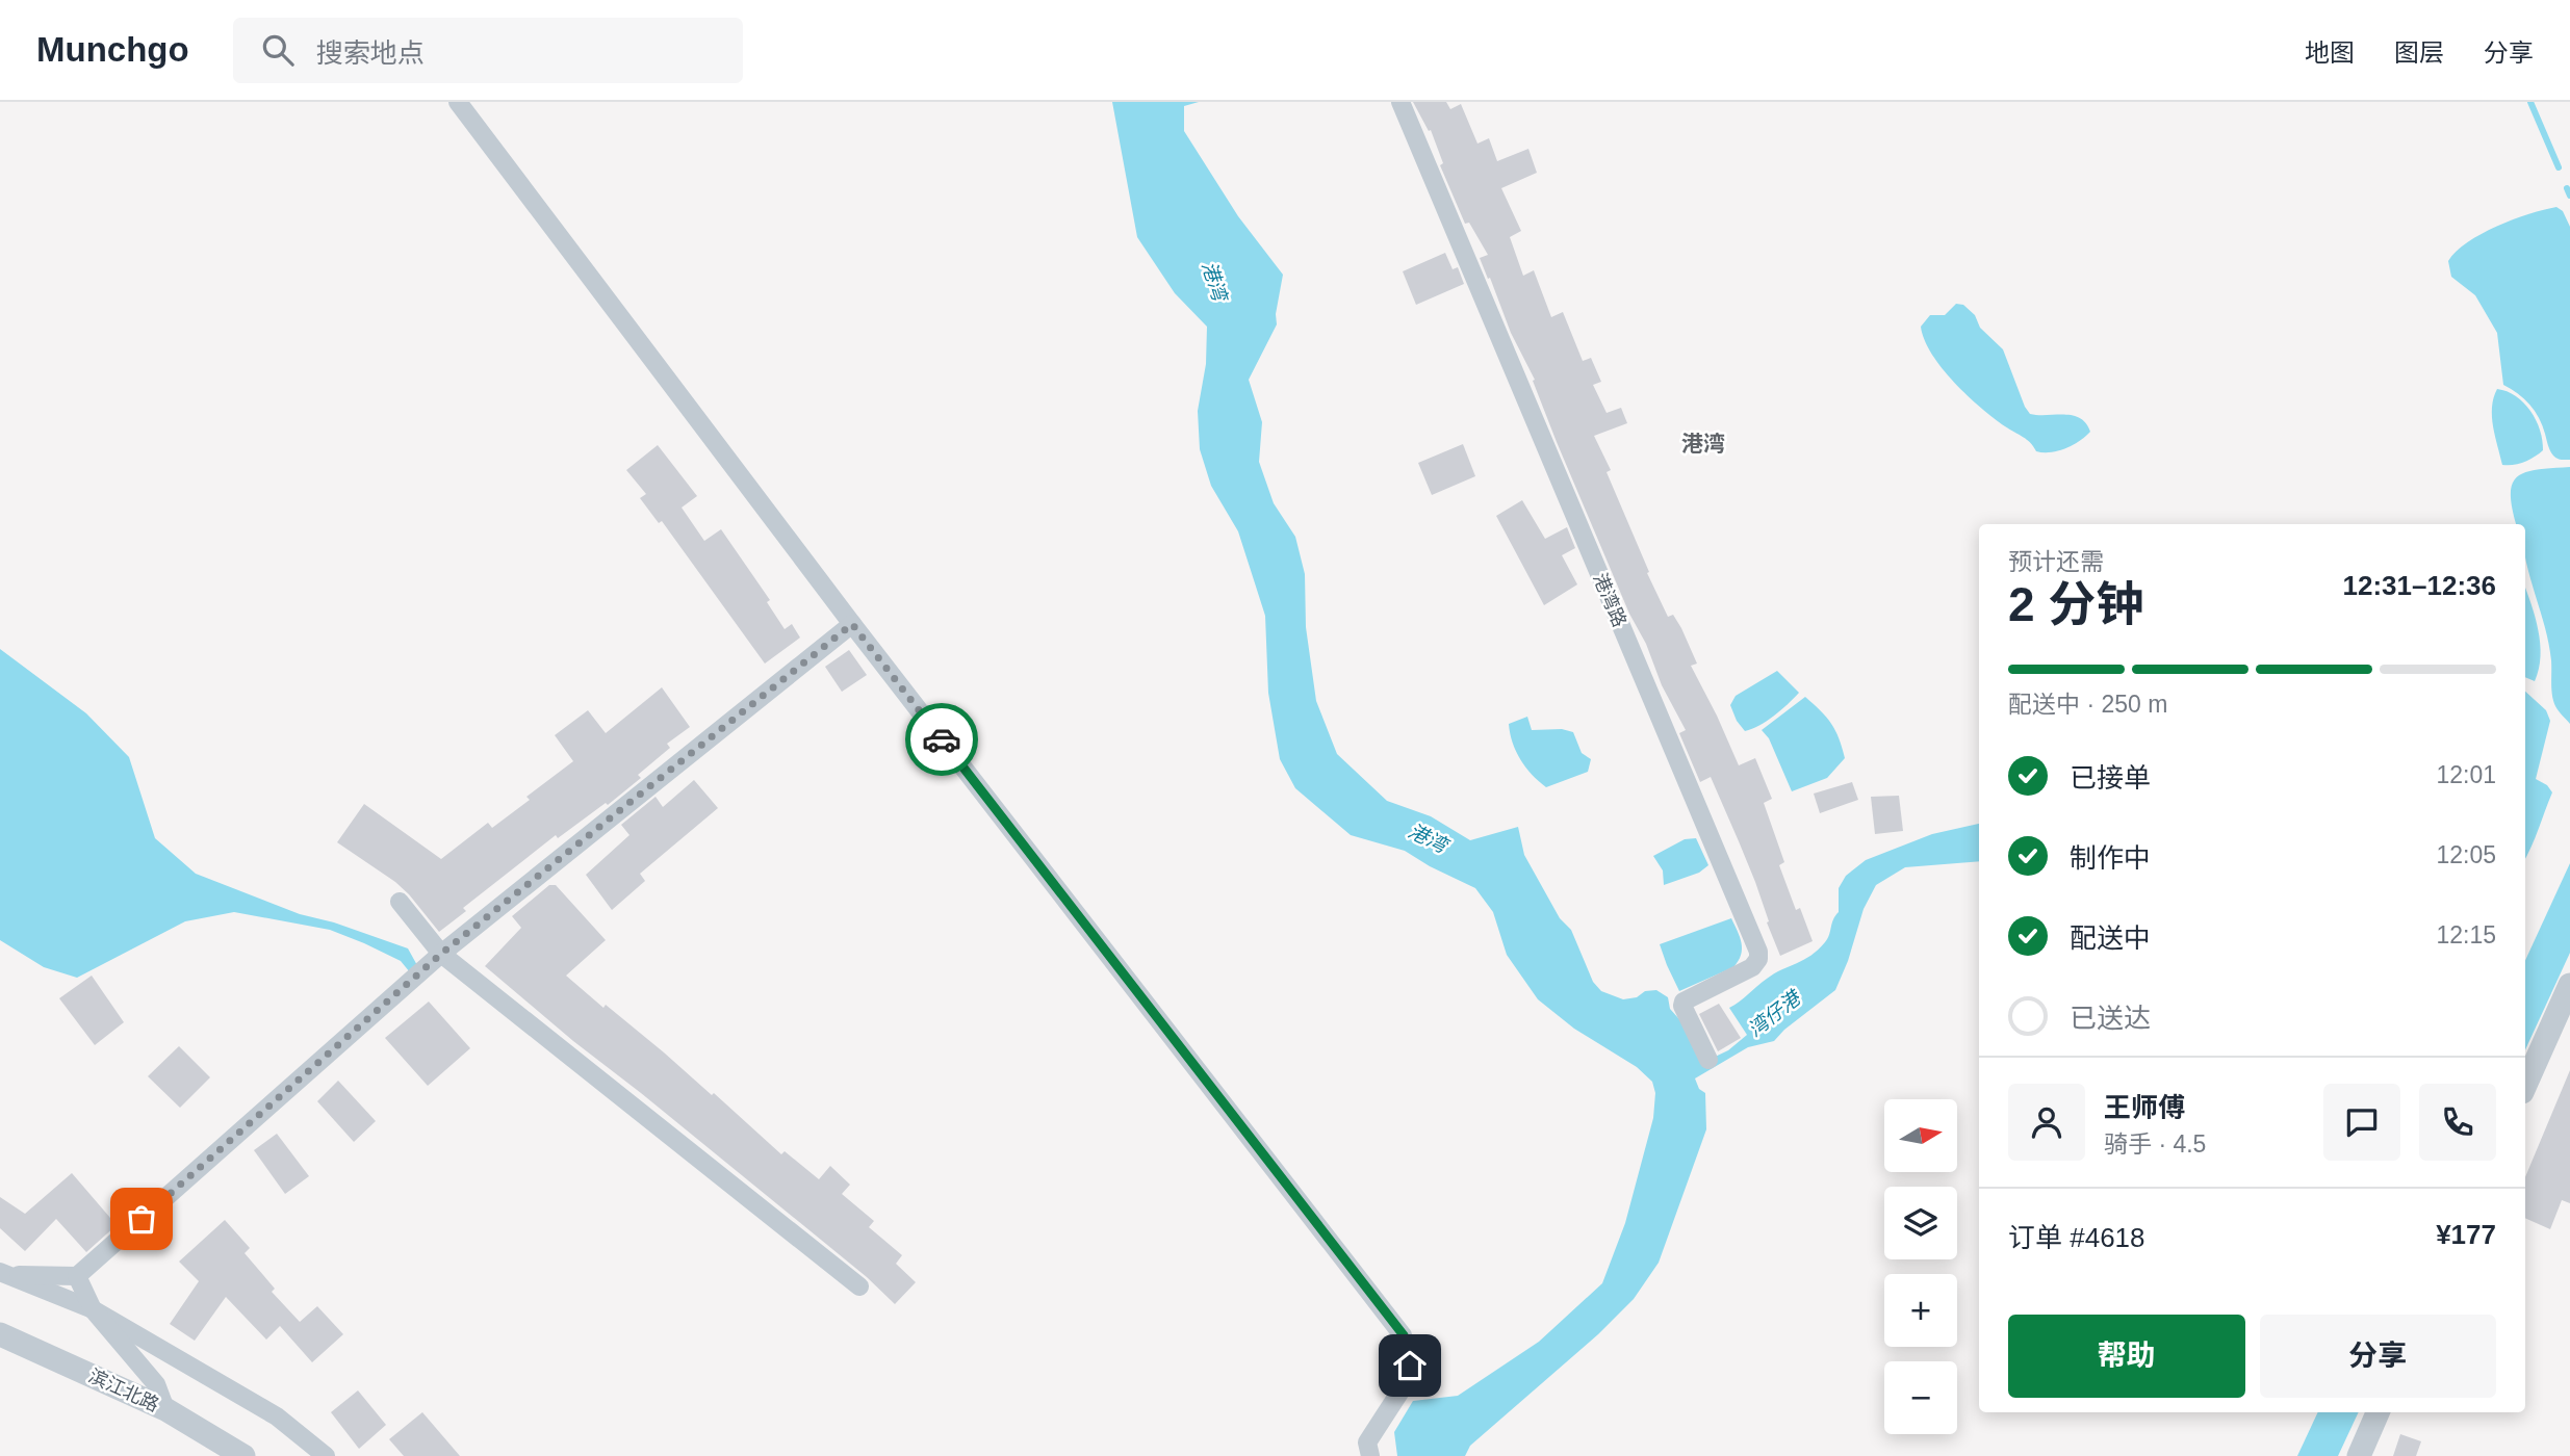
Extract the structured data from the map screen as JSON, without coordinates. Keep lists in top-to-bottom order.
{
  "streets": {
    "street": ["港湾路", "滨江北路"]
  },
  "districts": ["港湾"],
  "water": ["港湾", "湾仔港"],
  "north": "right",
  "page": {
    "header": "Munchgo",
    "search": "搜索地点",
    "nav": ["地图", "图层", "分享"],
    "heading": ["2 分钟", "预计还需", "12:31–12:36"],
    "panel": [
      "王师傅",
      "骑手 · 4.5",
      "订单 #4618",
      "¥177"
    ],
    "bar": "配送中 · 250 m",
    "list": [
      ["已接单", "12:01"],
      ["制作中", "12:05"],
      ["配送中", "12:15"],
      "已送达"
    ],
    "map_buttons": ["+", "−"],
    "buttons": ["帮助", "分享"]
  }
}
